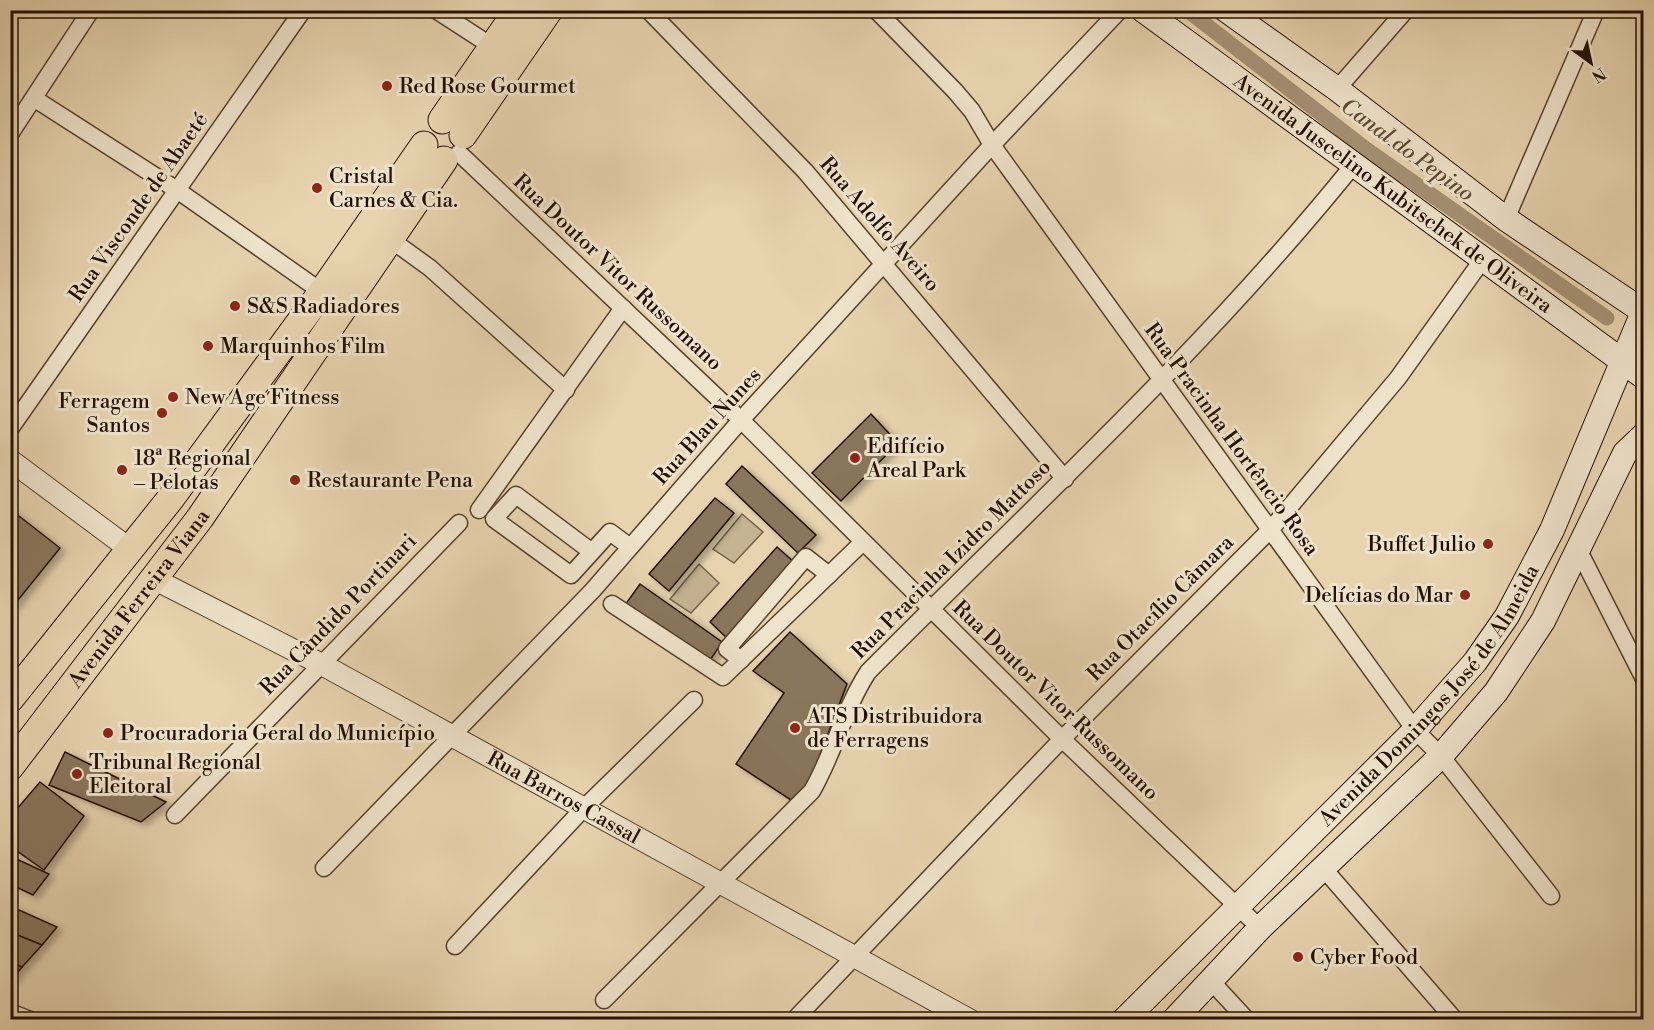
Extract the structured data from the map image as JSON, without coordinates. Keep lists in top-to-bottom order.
{
  "streets": {
    "main road": ["Avenida Juscelino Kubitschek de Oliveira", "Avenida Ferreira Viana", "Avenida Domingos José de Almeida"],
    "street": [
      "Rua Visconde de Abaeté",
      "Rua Adolfo Aveiro",
      "Rua Doutor Vitor Russomano",
      "Rua Blau Nunes",
      "Rua Pracinha Hortêncio Rosa",
      "Rua Pracinha Izidro Mattoso",
      "Rua Otacílio Câmara",
      "Rua Cândido Portinari",
      "Rua Barros Cassal"
    ]
  },
  "crossings": [
    ["Avenida Juscelino Kubitschek de Oliveira", "Rua Pracinha Izidro Mattoso"],
    ["Avenida Juscelino Kubitschek de Oliveira", "Rua Otacílio Câmara"],
    ["Avenida Juscelino Kubitschek de Oliveira", "Avenida Domingos José de Almeida"],
    ["Rua Adolfo Aveiro", "Rua Blau Nunes"],
    ["Rua Adolfo Aveiro", "Rua Pracinha Izidro Mattoso"],
    ["Rua Doutor Vitor Russomano", "Rua Blau Nunes"],
    ["Rua Doutor Vitor Russomano", "Rua Pracinha Izidro Mattoso"],
    ["Rua Doutor Vitor Russomano", "Avenida Ferreira Viana"],
    ["Rua Doutor Vitor Russomano", "Rua Otacílio Câmara"],
    ["Rua Doutor Vitor Russomano", "Avenida Domingos José de Almeida"],
    ["Rua Blau Nunes", "Rua Pracinha Hortêncio Rosa"],
    ["Rua Blau Nunes", "Rua Barros Cassal"],
    ["Rua Pracinha Hortêncio Rosa", "Rua Pracinha Izidro Mattoso"],
    ["Rua Pracinha Hortêncio Rosa", "Rua Otacílio Câmara"],
    ["Rua Pracinha Hortêncio Rosa", "Avenida Domingos José de Almeida"],
    ["Rua Pracinha Izidro Mattoso", "Rua Barros Cassal"],
    ["Avenida Ferreira Viana", "Rua Barros Cassal"],
    ["Rua Otacílio Câmara", "Rua Barros Cassal"],
    ["Rua Cândido Portinari", "Rua Barros Cassal"]
  ],
  "water": ["Canal do Pepino"],
  "places": [
    "Red Rose Gourmet",
    "Cristal Carnes & Cia.",
    "S&S Radiadores",
    "Marquinhos Film",
    "New Age Fitness",
    "Ferragem Santos",
    "Edifício Areal Park",
    "18ª Regional – Pelotas",
    "Restaurante Pena",
    "Buffet Julio",
    "Delícias do Mar",
    "ATS Distribuidora de Ferragens",
    "Procuradoria Geral do Município",
    "Tribunal Regional Eleitoral",
    "Cyber Food"
  ],
  "north": "bottom right"
}
